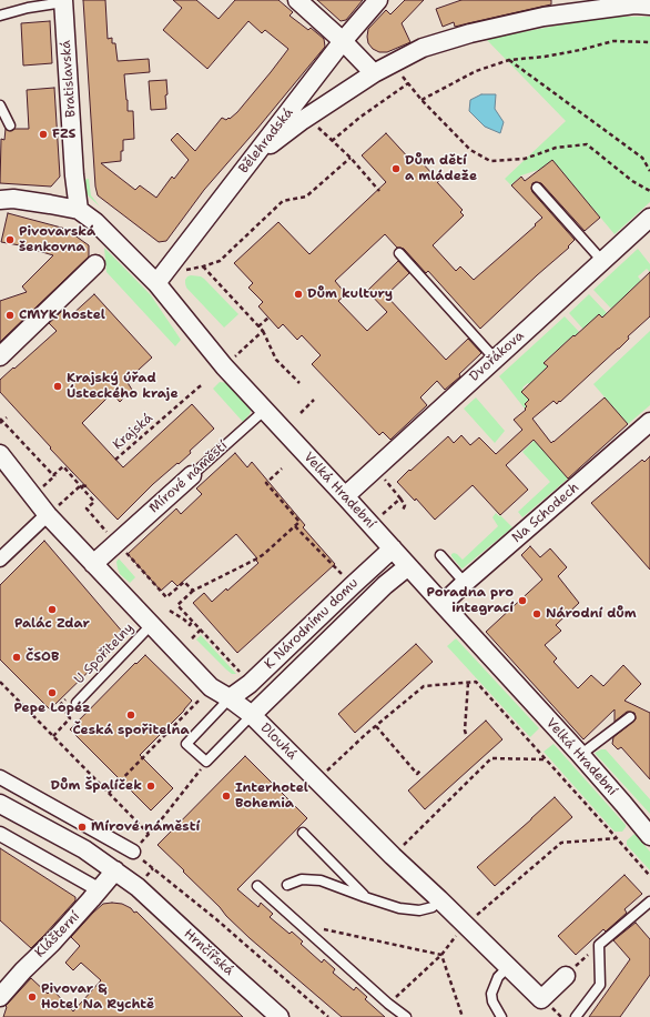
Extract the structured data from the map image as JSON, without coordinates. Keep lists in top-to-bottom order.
{
  "streets": {
    "street": [
      "Bratislavská",
      "Bělehradská",
      "Dvořákova",
      "Mírové náměstí",
      "Velká Hradební",
      "Na Schodech",
      "K Národnímu domu",
      "Dlouhá",
      "Klášterní",
      "Hrnčířská"
    ],
    "lane": ["U Spořitelny"],
    "path": ["Krajská"]
  },
  "crossings": [
    ["Bratislavská", "Velká Hradební"],
    ["Bělehradská", "Velká Hradební"],
    ["Dvořákova", "Velká Hradební"],
    ["Mírové náměstí", "Velká Hradební"],
    ["Mírové náměstí", "Dlouhá"],
    ["Velká Hradební", "Na Schodech"],
    ["Velká Hradební", "K Národnímu domu"],
    ["K Národnímu domu", "Dlouhá"],
    ["U Spořitelny", "Dlouhá"]
  ],
  "places": [
    "FZS",
    "Dům dětí a mládeže",
    "Pivovarská šenkovna",
    "Dům kultury",
    "CMYK hostel",
    "Krajský úřad Ústeckého kraje",
    "Poradna pro integrací",
    "Palác Zdar",
    "Národní dům",
    "ČSOB",
    "Pepe Lopéz",
    "Česká spořitelna",
    "Dům Špalíček",
    "Interhotel Bohemia",
    "Mírové náměstí",
    "Pivovar & Hotel Na Rychtě"
  ]
}
